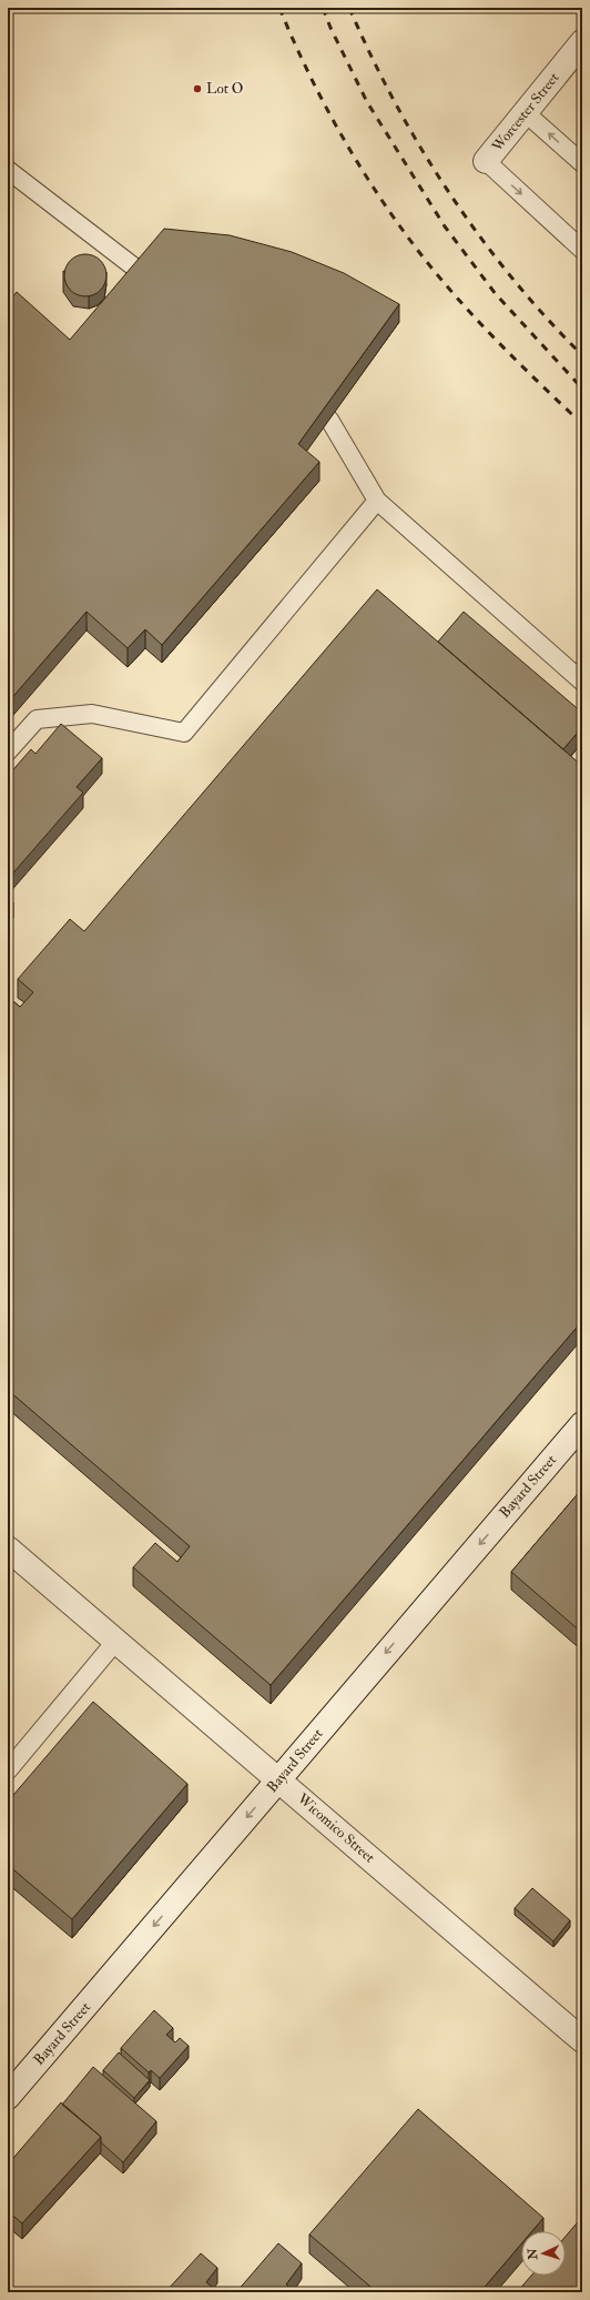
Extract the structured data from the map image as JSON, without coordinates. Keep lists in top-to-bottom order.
{
  "streets": {
    "street": ["Worcester Street", "Bayard Street", "Wicomico Street"]
  },
  "crossings": [
    ["Bayard Street", "Wicomico Street"]
  ],
  "one_way": ["Bayard Street"],
  "places": ["Lot O"],
  "north": "left"
}
